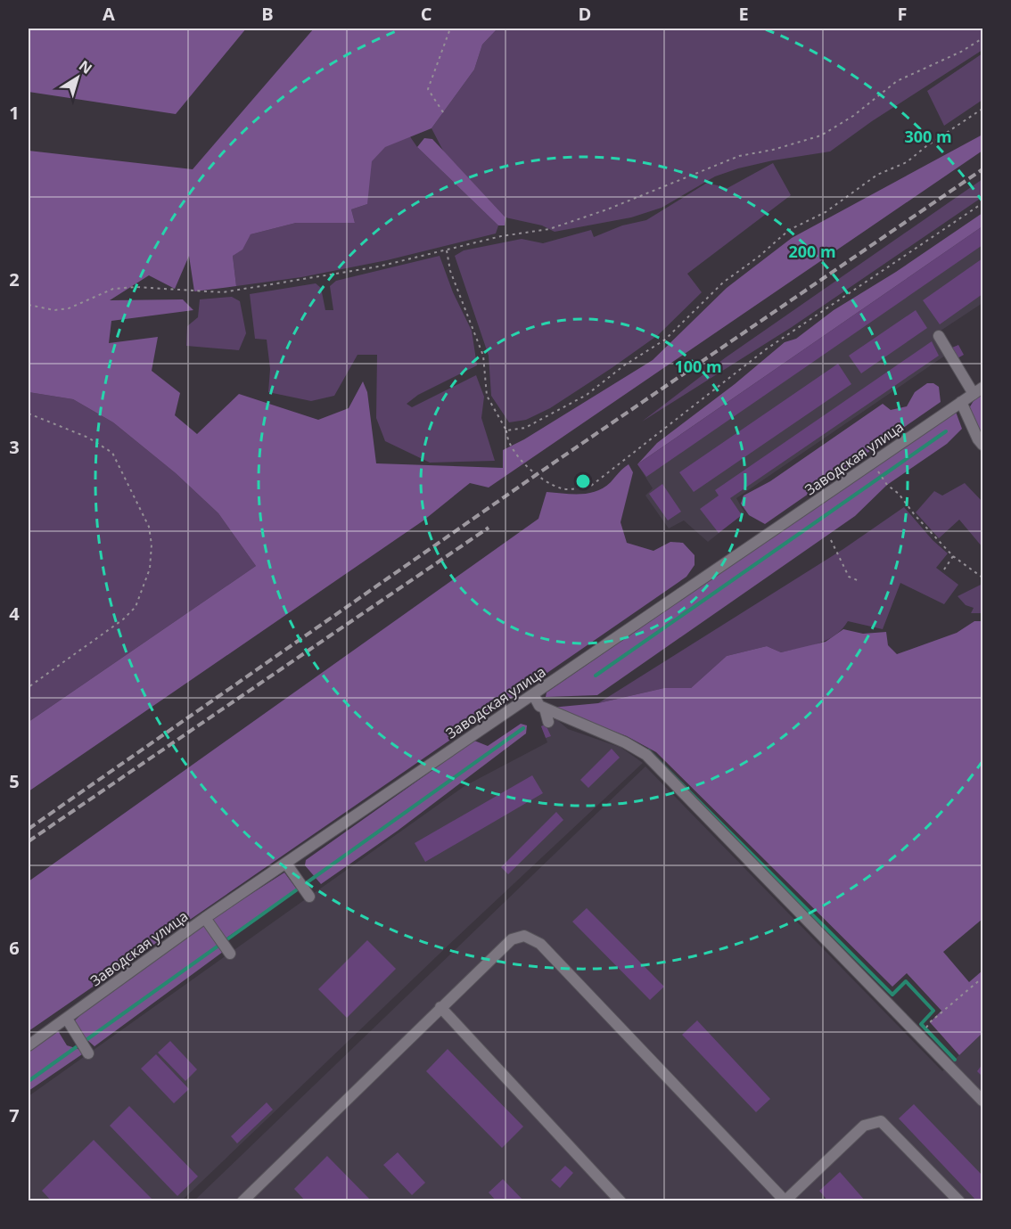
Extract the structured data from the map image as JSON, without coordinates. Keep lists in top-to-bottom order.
{
  "streets": {
    "street": ["Заводская улица"]
  },
  "north": "top right",
  "grid": {
    "columns": [
      "A",
      "B",
      "C",
      "D",
      "E",
      "F"
    ],
    "rows": [
      "1",
      "2",
      "3",
      "4",
      "5",
      "6",
      "7"
    ]
  },
  "rings": ["300 m", "200 m", "100 m"]
}
